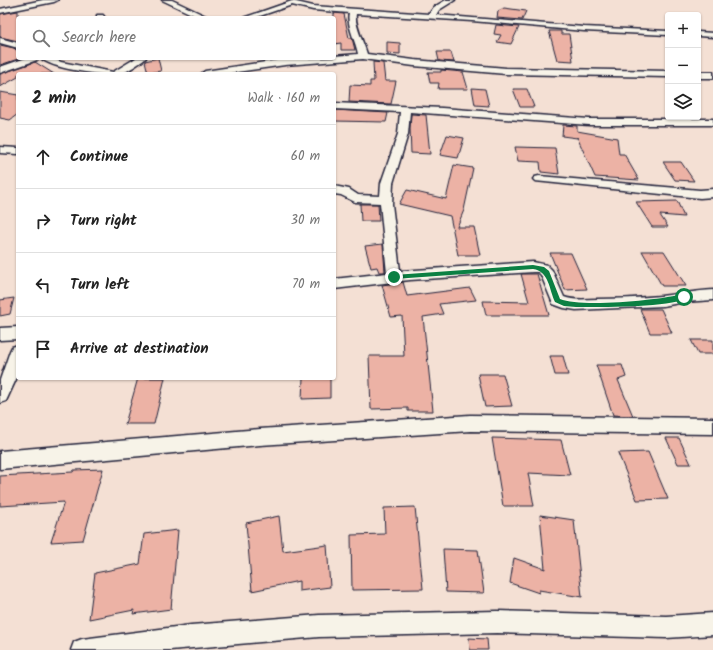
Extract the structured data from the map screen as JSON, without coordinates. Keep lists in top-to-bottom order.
{
  "page": {
    "map_buttons": ["+", "−"],
    "search": "Search here",
    "heading": ["2 min", "Walk · 160 m"],
    "list": [
      ["Continue", "60 m"],
      ["Turn right", "30 m"],
      ["Turn left", "70 m"],
      "Arrive at destination"
    ]
  }
}
